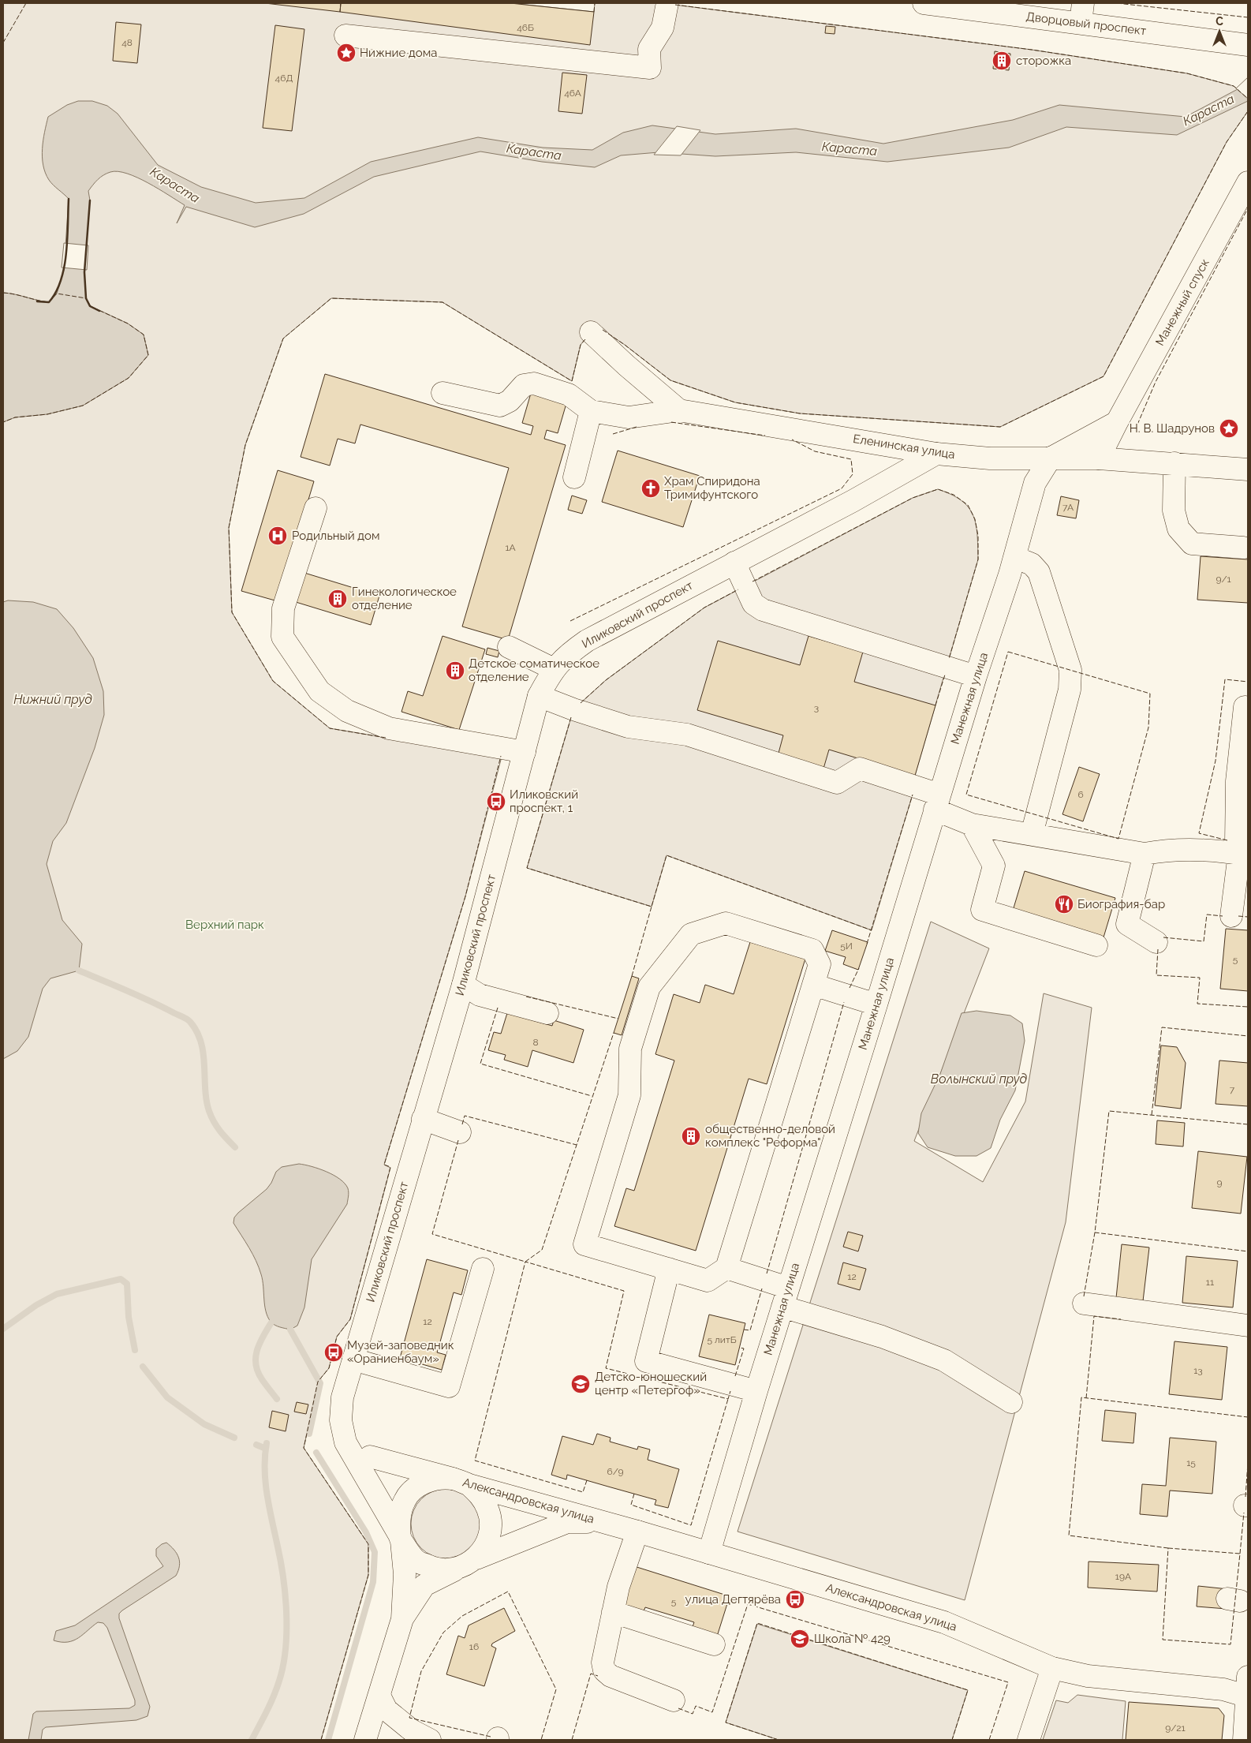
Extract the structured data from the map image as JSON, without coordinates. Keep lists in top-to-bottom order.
{
  "streets": {
    "main road": [
      "Дворцовый проспект",
      "Манежный спуск",
      "Еленинская улица",
      "Иликовский проспект",
      "Манежная улица",
      "Александровская улица"
    ]
  },
  "crossings": [
    ["Манежный спуск", "Еленинская улица"],
    ["Еленинская улица", "Иликовский проспект"],
    ["Еленинская улица", "Манежная улица"],
    ["Иликовский проспект", "Александровская улица"],
    ["Манежная улица", "Александровская улица"]
  ],
  "water": ["Караста", "Нижний пруд", "Волынский пруд"],
  "parks": ["Верхний парк"],
  "places": {
    "place": ["Нижние дома", "Н. В. Шадрунов"],
    "building": [
      "сторожка",
      "Гинекологическое отделение",
      "Детское соматическое отделение",
      "oбщеcтвенно-деловoй кoмплeкc \"Peфoрма\""
    ],
    "church": ["Храм Спиридона Тримифунтского"],
    "hospital": ["Родильный дом"],
    "bus stop": ["Иликовский проспект, 1", "Музей-заповедник «Ораниенбаум»", "улица Дегтярёва"],
    "restaurant": ["Биография-бар"],
    "school or university": ["Детско-юношеский центр «Петергоф»", "Школа № 429"]
  },
  "house_numbers": [
    "46Б",
    "48",
    "46Д",
    "46А",
    "7А",
    "1А",
    "9/1",
    "3",
    "6",
    "5И",
    "5",
    "8",
    "7",
    "9",
    "12",
    "11",
    "12",
    "5 литБ",
    "13",
    "15",
    "6/9",
    "19А",
    "5",
    "16",
    "9/21"
  ],
  "north": "top"
}
